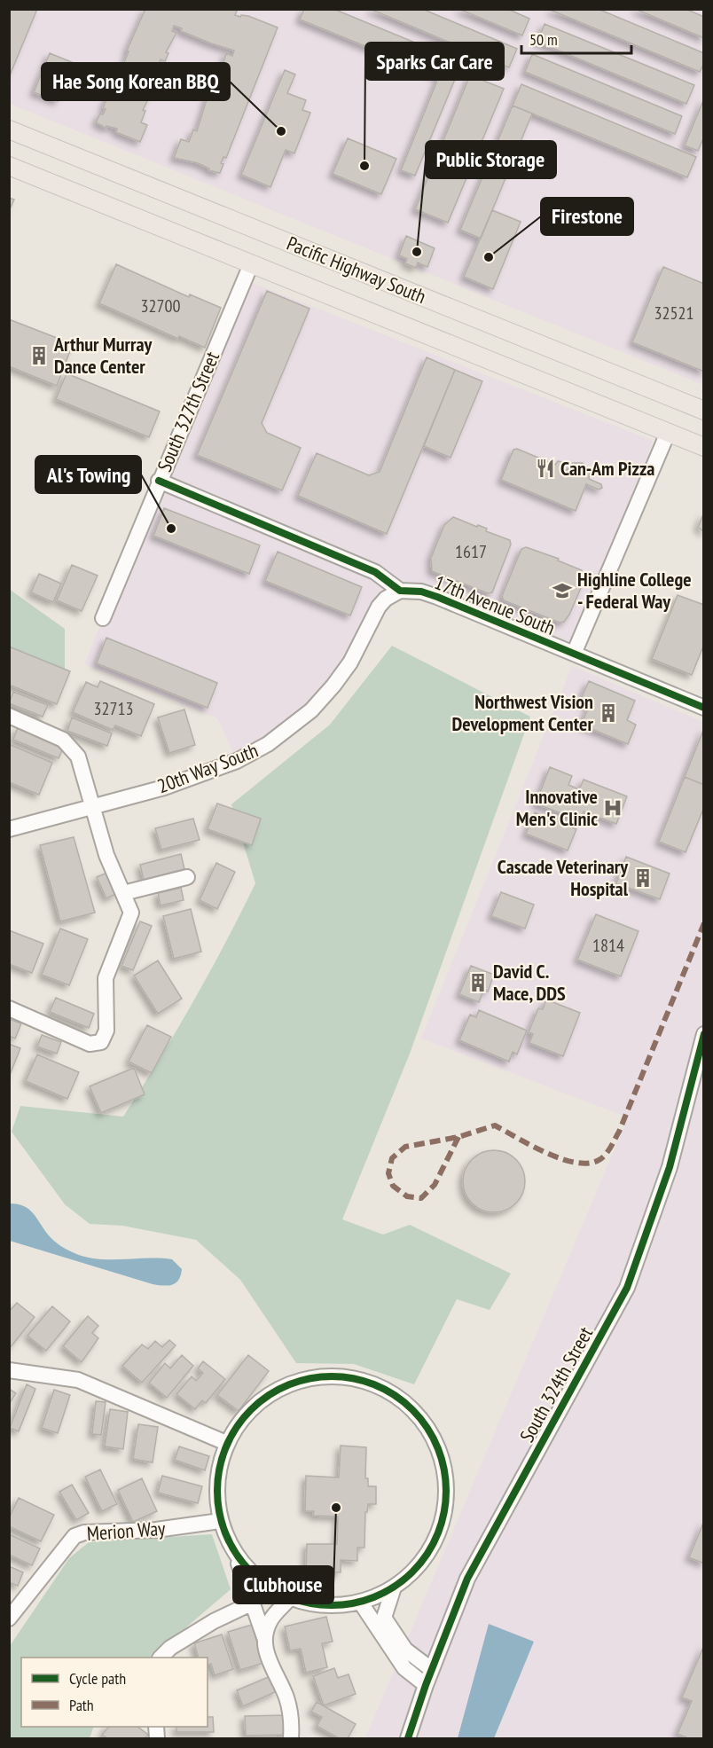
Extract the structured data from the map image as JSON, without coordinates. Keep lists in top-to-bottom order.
{
  "streets": {
    "main road": ["Pacific Highway South"],
    "street": [
      "South 327th Street",
      "17th Avenue South",
      "20th Way South",
      "South 324th Street",
      "Merion Way"
    ]
  },
  "crossings": [
    ["Pacific Highway South", "South 327th Street"],
    ["South 327th Street", "17th Avenue South"],
    ["17th Avenue South", "20th Way South"]
  ],
  "places": {
    "other": [
      "Hae Song Korean BBQ",
      "Sparks Car Care",
      "Public Storage",
      "Firestone",
      "Al's Towing",
      "Clubhouse"
    ],
    "building": [
      "Arthur Murray Dance Center",
      "Northwest Vision Development Center",
      "Cascade Veterinary Hospital",
      "David C. Mace, DDS"
    ],
    "restaurant": ["Can-Am Pizza"],
    "school or university": ["Highline College - Federal Way"],
    "hospital": ["Innovative Men's Clinic"]
  },
  "house_numbers": [
    "32700",
    "32521",
    "1617",
    "32713",
    "1814"
  ],
  "legend": ["Cycle path", "Path"],
  "scale_bar": "50 m"
}
